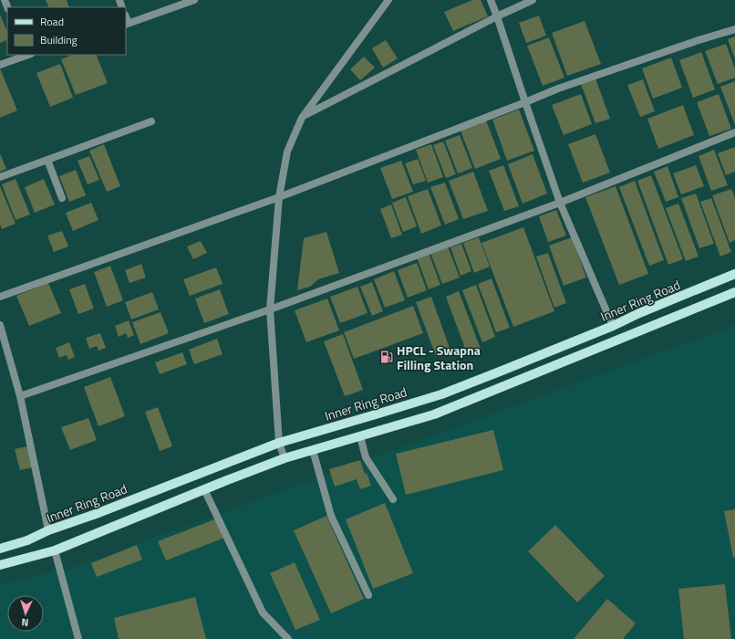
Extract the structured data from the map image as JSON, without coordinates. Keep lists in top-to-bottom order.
{
  "streets": {
    "main road": ["Inner Ring Road"]
  },
  "places": {
    "fuel station": ["HPCL - Swapna Filling Station"]
  },
  "legend": ["Road", "Building"],
  "north": "bottom"
}
